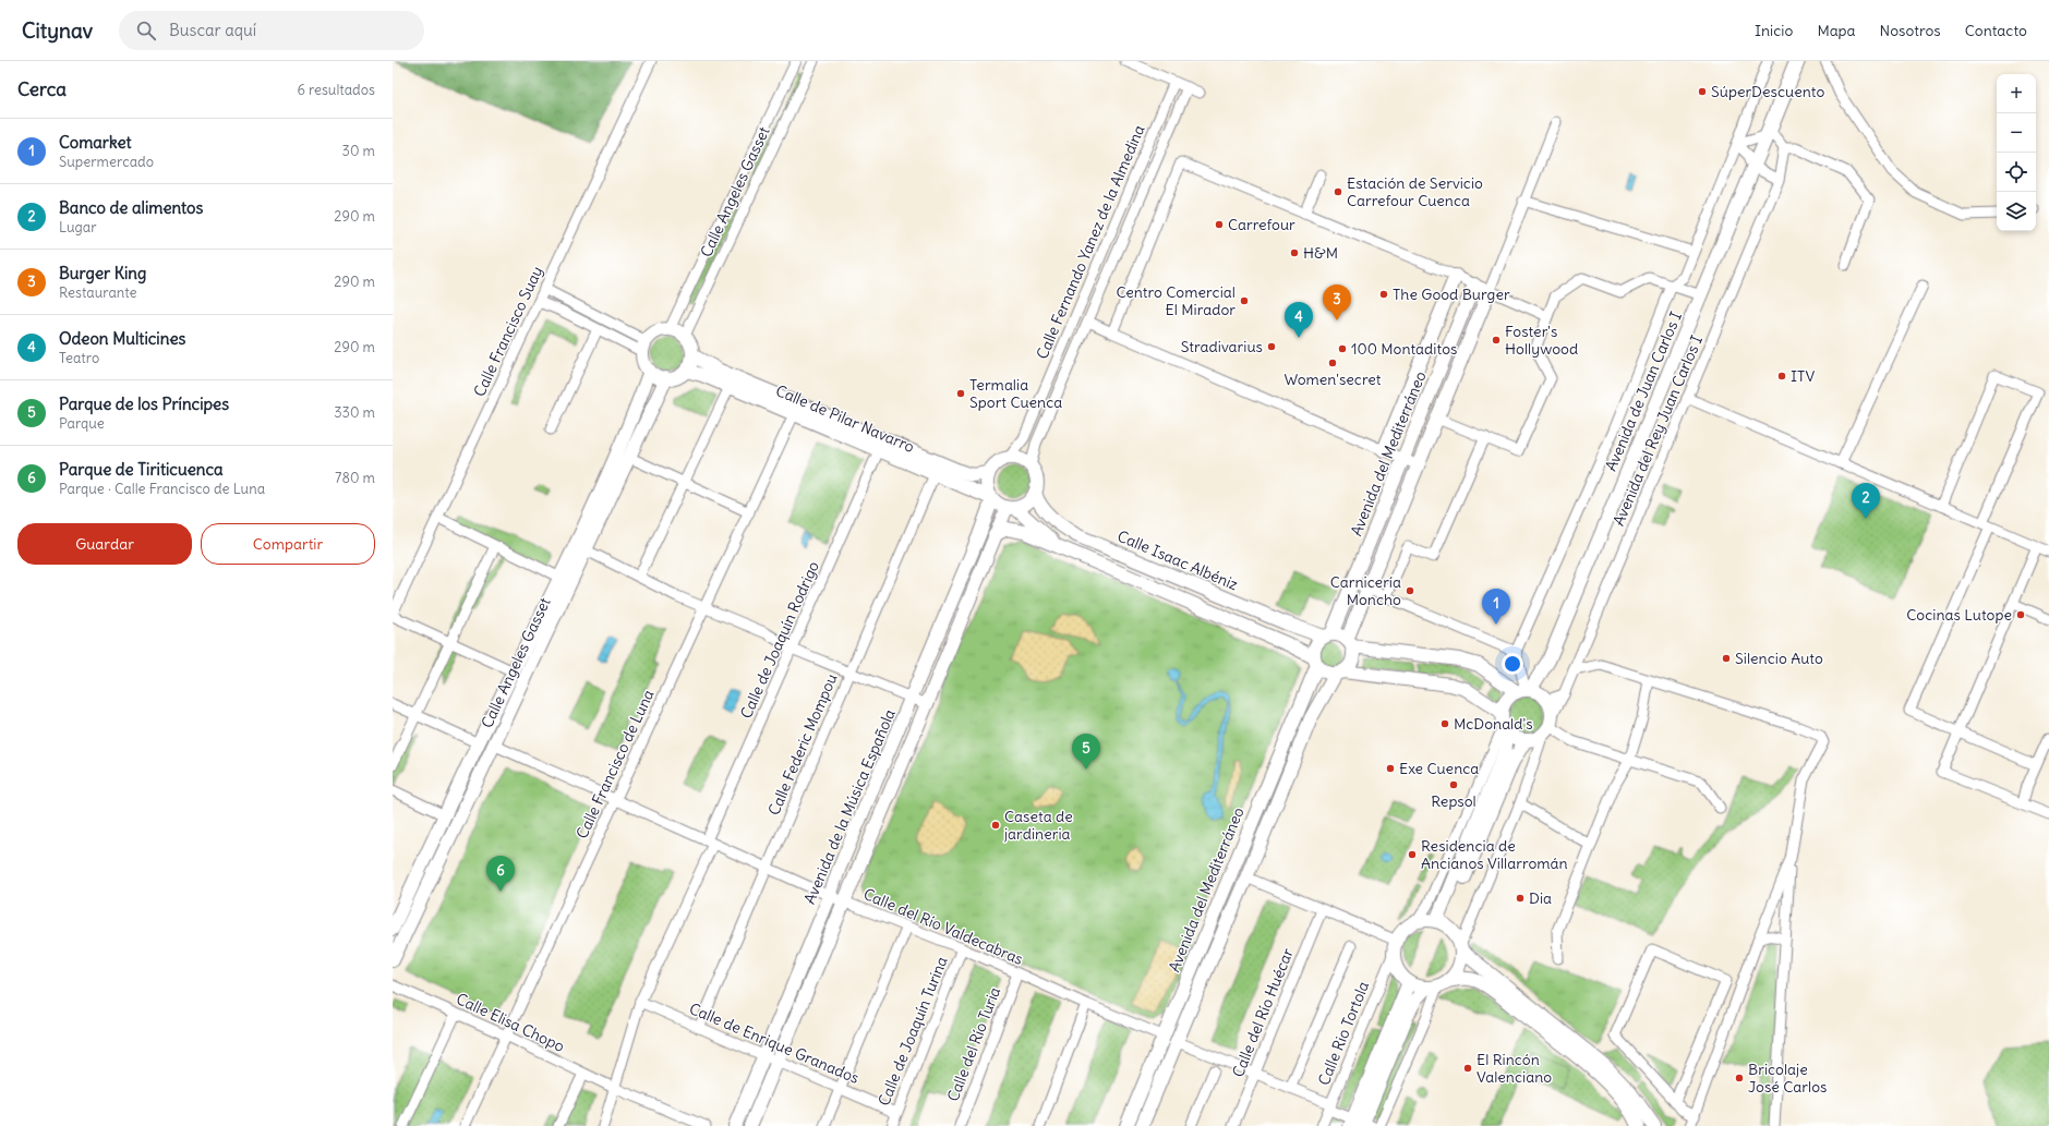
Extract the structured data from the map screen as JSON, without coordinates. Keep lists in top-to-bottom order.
{
  "streets": {
    "street": [
      "Calle Angeles Gasset",
      "Calle Fernando Yanez de la Almedina",
      "Calle Francisco Suay",
      "Avenida de Juan Carlos I",
      "Calle de Pilar Navarro",
      "Avenida del Rey Juan Carlos I",
      "Avenida del Mediterráneo",
      "Calle Isaac Albéniz",
      "Calle de Joaquín Rodrigo",
      "Calle Federic Mompou",
      "Calle Francisco de Luna",
      "Avenida de la Música Española",
      "Calle del Río Valdecabras",
      "Calle del Río Huécar",
      "Calle Elisa Chopo",
      "Calle de Joaquín Turina",
      "Calle Rio Tortola",
      "Calle de Enrique Granados",
      "Calle del Río Turia"
    ]
  },
  "crossings": [
    ["Calle Angeles Gasset", "Calle de Pilar Navarro"],
    ["Calle Angeles Gasset", "Calle del Río Valdecabras"],
    ["Calle Fernando Yanez de la Almedina", "Calle de Pilar Navarro"],
    ["Calle Fernando Yanez de la Almedina", "Calle Isaac Albéniz"],
    ["Calle Fernando Yanez de la Almedina", "Avenida de la Música Española"],
    ["Calle de Pilar Navarro", "Calle Isaac Albéniz"],
    ["Calle de Pilar Navarro", "Calle de Joaquín Rodrigo"],
    ["Calle de Pilar Navarro", "Calle Federic Mompou"],
    ["Calle de Pilar Navarro", "Calle Francisco de Luna"],
    ["Calle de Pilar Navarro", "Avenida de la Música Española"],
    ["Avenida del Rey Juan Carlos I", "Calle Rio Tortola"],
    ["Avenida del Mediterráneo", "Calle Isaac Albéniz"],
    ["Avenida del Mediterráneo", "Calle del Río Valdecabras"],
    ["Calle Isaac Albéniz", "Avenida de la Música Española"],
    ["Calle de Joaquín Rodrigo", "Calle del Río Valdecabras"],
    ["Calle de Joaquín Rodrigo", "Calle Elisa Chopo"],
    ["Calle de Joaquín Rodrigo", "Calle de Enrique Granados"],
    ["Calle Federic Mompou", "Calle del Río Valdecabras"],
    ["Calle Federic Mompou", "Calle de Enrique Granados"],
    ["Calle Francisco de Luna", "Calle del Río Valdecabras"],
    ["Calle Francisco de Luna", "Calle Elisa Chopo"],
    ["Avenida de la Música Española", "Calle del Río Valdecabras"],
    ["Avenida de la Música Española", "Calle de Enrique Granados"],
    ["Calle del Río Valdecabras", "Calle de Joaquín Turina"],
    ["Calle del Río Valdecabras", "Calle del Río Turia"],
    ["Calle de Joaquín Turina", "Calle de Enrique Granados"]
  ],
  "places": [
    "SúperDescuento",
    "Estación de Servicio Carrefour Cuenca",
    "Carrefour",
    "H&M",
    "The Good Burger",
    "Centro Comercial El Mirador",
    "Foster's Hollywood",
    "Stradivarius",
    "100 Montaditos",
    "Women'secret",
    "ITV",
    "Termalia Sport Cuenca",
    "Carnicería Moncho",
    "Cocinas Lutope",
    "Silencio Auto",
    "McDonald's",
    "Exe Cuenca",
    "Repsol",
    "Caseta de jardineria",
    "Residencia de Ancianos Villarromán",
    "Dia",
    "El Rincón Valenciano",
    "Bricolaje José Carlos"
  ],
  "page": {
    "header": "Citynav",
    "search": "Buscar aquí",
    "nav": [
      "Inicio",
      "Mapa",
      "Nosotros",
      "Contacto"
    ],
    "heading": ["Cerca", "6 resultados"],
    "map_buttons": ["+", "−"],
    "list": [
      {
        "mark": "1",
        "name": "Comarket",
        "note": "Supermercado",
        "value": "30 m"
      },
      {
        "mark": "2",
        "name": "Banco de alimentos",
        "note": "Lugar",
        "value": "290 m"
      },
      {
        "mark": "3",
        "name": "Burger King",
        "note": "Restaurante",
        "value": "290 m"
      },
      {
        "mark": "4",
        "name": "Odeon Multicines",
        "note": "Teatro",
        "value": "290 m"
      },
      {
        "mark": "5",
        "name": "Parque de los Príncipes",
        "note": "Parque",
        "value": "330 m"
      },
      {
        "mark": "6",
        "name": "Parque de Tiriticuenca",
        "note": "Parque · Calle Francisco de Luna",
        "value": "780 m"
      }
    ],
    "pins": [
      "3",
      "4",
      "2",
      "1",
      "5",
      "6"
    ],
    "buttons": ["Guardar", "Compartir"]
  }
}
